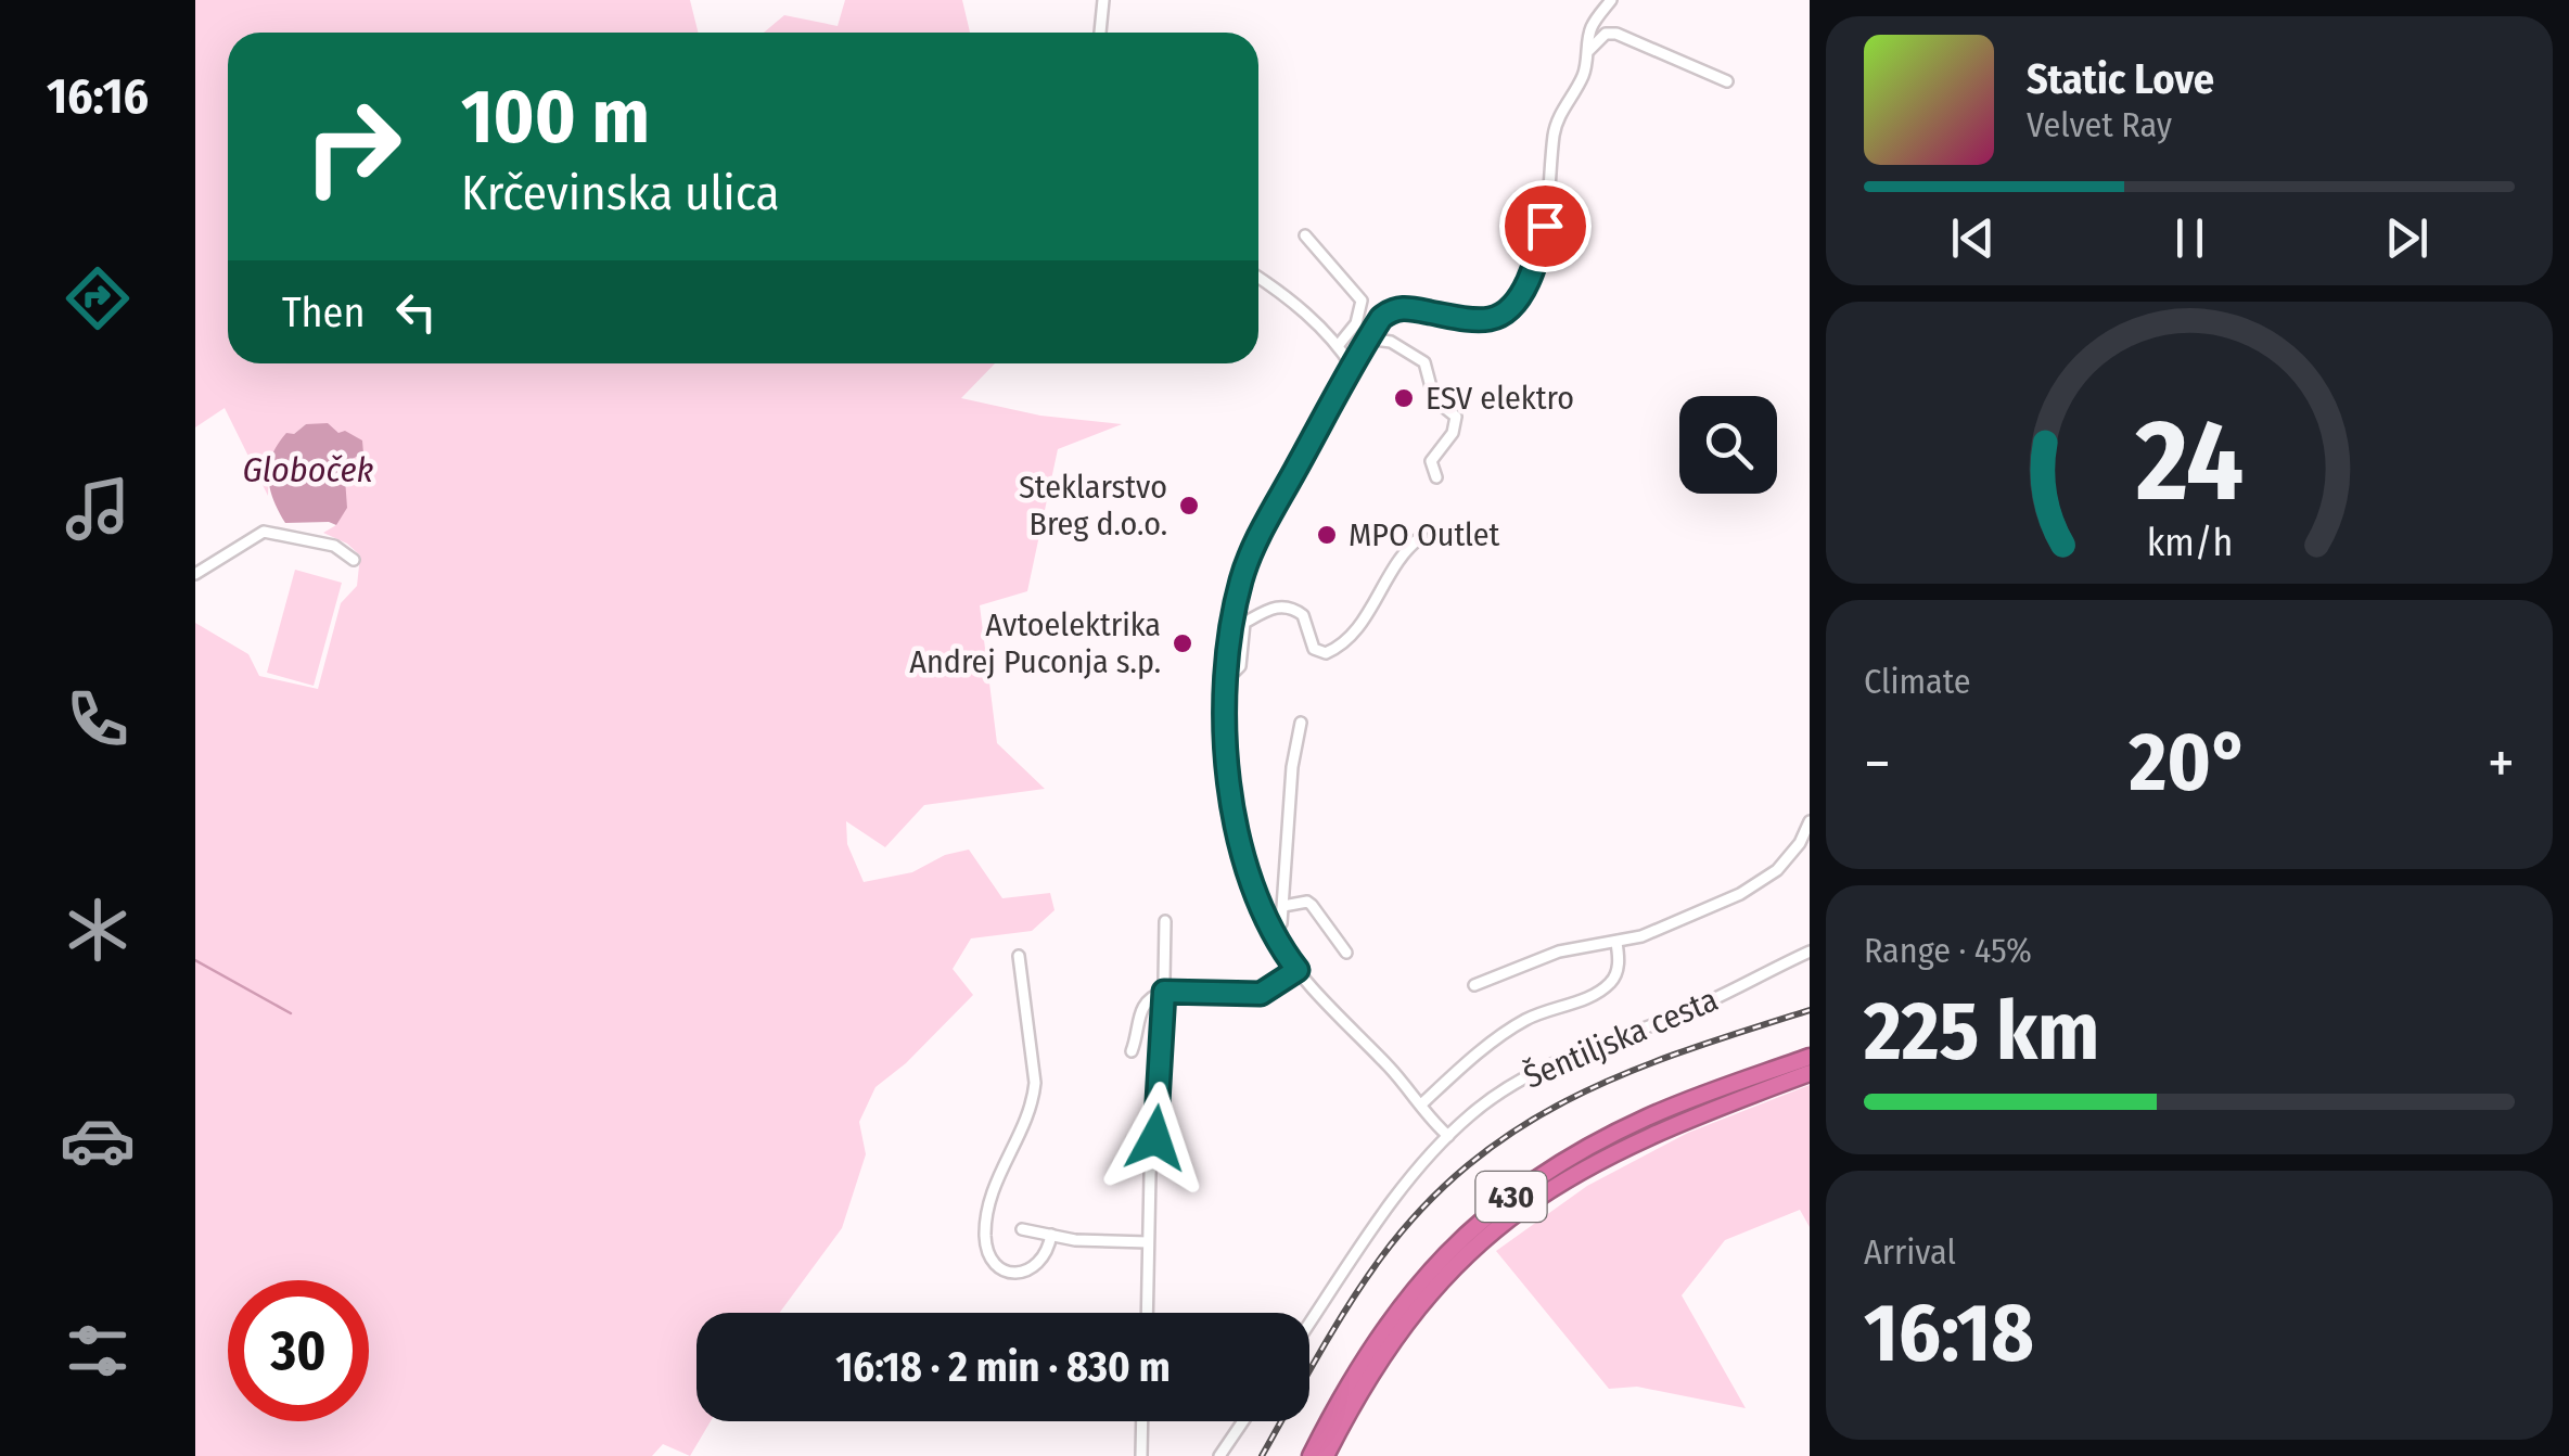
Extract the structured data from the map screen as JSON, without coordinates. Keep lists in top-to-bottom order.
{
  "streets": {
    "highway": ["430"],
    "street": ["Šentiljska cesta"]
  },
  "water": ["Globoček"],
  "places": [
    "ESV elektro",
    "Steklarstvo Breg d.o.o.",
    "MPO Outlet",
    "Avtoelektrika Andrej Puconja s.p."
  ],
  "page": {
    "tabs": "16:16",
    "turn": ["100 m", "Krčevinska ulica"],
    "song": ["Static Love", "Velvet Ray"],
    "then": "Then",
    "tile": [
      "Climate",
      ["Range · 45%", "225 km"],
      ["Arrival", "16:18"]
    ],
    "heat": ["−", "20°", "+"],
    "limit": "30",
    "trip": "16:18 · 2 min · 830 m",
    "gauge": ["24", "km/h"]
  }
}
